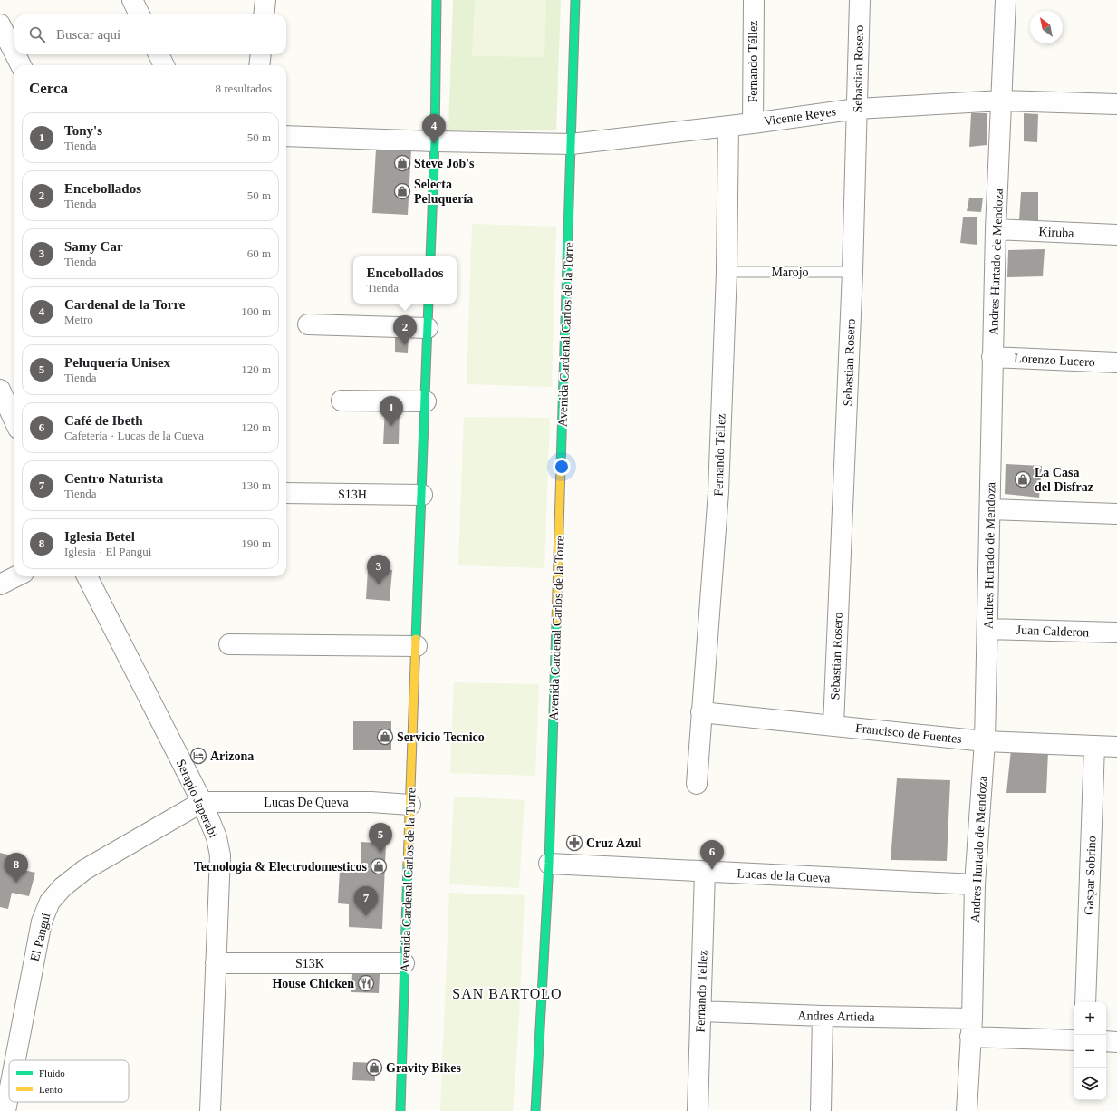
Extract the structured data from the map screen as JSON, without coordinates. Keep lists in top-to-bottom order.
{
  "streets": {
    "street": [
      "Fernando Téllez",
      "Sebastian Rosero",
      "Vicente Reyes",
      "Kiruba",
      "Andres Hurtado de Mendoza",
      "Avenida Cardenal Carlos de la Torre",
      "Lorenzo Lucero",
      "S13H",
      "Juan Calderon",
      "Francisco de Fuentes",
      "Serapio Japerabi",
      "Lucas De Queva",
      "Lucas de la Cueva",
      "Gaspar Sobrino",
      "El Pangui",
      "S13K",
      "Andres Artieda"
    ],
    "lane": ["Marojo"]
  },
  "crossings": [
    ["Fernando Téllez", "Vicente Reyes"],
    ["Fernando Téllez", "Marojo"],
    ["Fernando Téllez", "Francisco de Fuentes"],
    ["Fernando Téllez", "Lucas de la Cueva"],
    ["Fernando Téllez", "Andres Artieda"],
    ["Sebastian Rosero", "Vicente Reyes"],
    ["Sebastian Rosero", "Marojo"],
    ["Sebastian Rosero", "Francisco de Fuentes"],
    ["Vicente Reyes", "Andres Hurtado de Mendoza"],
    ["Vicente Reyes", "Avenida Cardenal Carlos de la Torre"],
    ["Kiruba", "Andres Hurtado de Mendoza"],
    ["Andres Hurtado de Mendoza", "Lorenzo Lucero"],
    ["Andres Hurtado de Mendoza", "Juan Calderon"],
    ["Andres Hurtado de Mendoza", "Francisco de Fuentes"],
    ["Andres Hurtado de Mendoza", "Lucas de la Cueva"],
    ["Andres Hurtado de Mendoza", "Andres Artieda"],
    ["Avenida Cardenal Carlos de la Torre", "S13H"],
    ["Avenida Cardenal Carlos de la Torre", "Lucas De Queva"],
    ["Avenida Cardenal Carlos de la Torre", "Lucas de la Cueva"],
    ["Avenida Cardenal Carlos de la Torre", "S13K"],
    ["Francisco de Fuentes", "Gaspar Sobrino"],
    ["Serapio Japerabi", "Lucas De Queva"],
    ["Serapio Japerabi", "El Pangui"],
    ["Serapio Japerabi", "S13K"],
    ["Lucas De Queva", "El Pangui"]
  ],
  "districts": ["SAN BARTOLO"],
  "places": {
    "shop": [
      "Steve Job's",
      "Selecta Peluquería",
      "La Casa del Disfraz",
      "Servicio Tecnico",
      "Tecnologia & Electrodomesticos",
      "Gravity Bikes"
    ],
    "hotel": ["Arizona"],
    "pharmacy": ["Cruz Azul"],
    "restaurant": ["House Chicken"]
  },
  "legend": ["Fluido", "Lento"],
  "north": "top left",
  "page": {
    "search": "Buscar aquí",
    "heading": ["Cerca", "8 resultados"],
    "list": [
      {
        "mark": "1",
        "name": "Tony's",
        "note": "Tienda",
        "value": "50 m"
      },
      {
        "mark": "2",
        "name": "Encebollados",
        "note": "Tienda",
        "value": "50 m"
      },
      {
        "mark": "3",
        "name": "Samy Car",
        "note": "Tienda",
        "value": "60 m"
      },
      {
        "mark": "4",
        "name": "Cardenal de la Torre",
        "note": "Metro",
        "value": "100 m"
      },
      {
        "mark": "5",
        "name": "Peluquería Unisex",
        "note": "Tienda",
        "value": "120 m"
      },
      {
        "mark": "6",
        "name": "Café de Ibeth",
        "note": "Cafetería · Lucas de la Cueva",
        "value": "120 m"
      },
      {
        "mark": "7",
        "name": "Centro Naturista",
        "note": "Tienda",
        "value": "130 m"
      },
      {
        "mark": "8",
        "name": "Iglesia Betel",
        "note": "Iglesia · El Pangui",
        "value": "190 m"
      }
    ],
    "pins": [
      "4",
      "2",
      "1",
      "3",
      "5",
      "6",
      "8",
      "7"
    ],
    "popup": ["Encebollados", "Tienda"],
    "map_buttons": ["+", "−"]
  }
}
